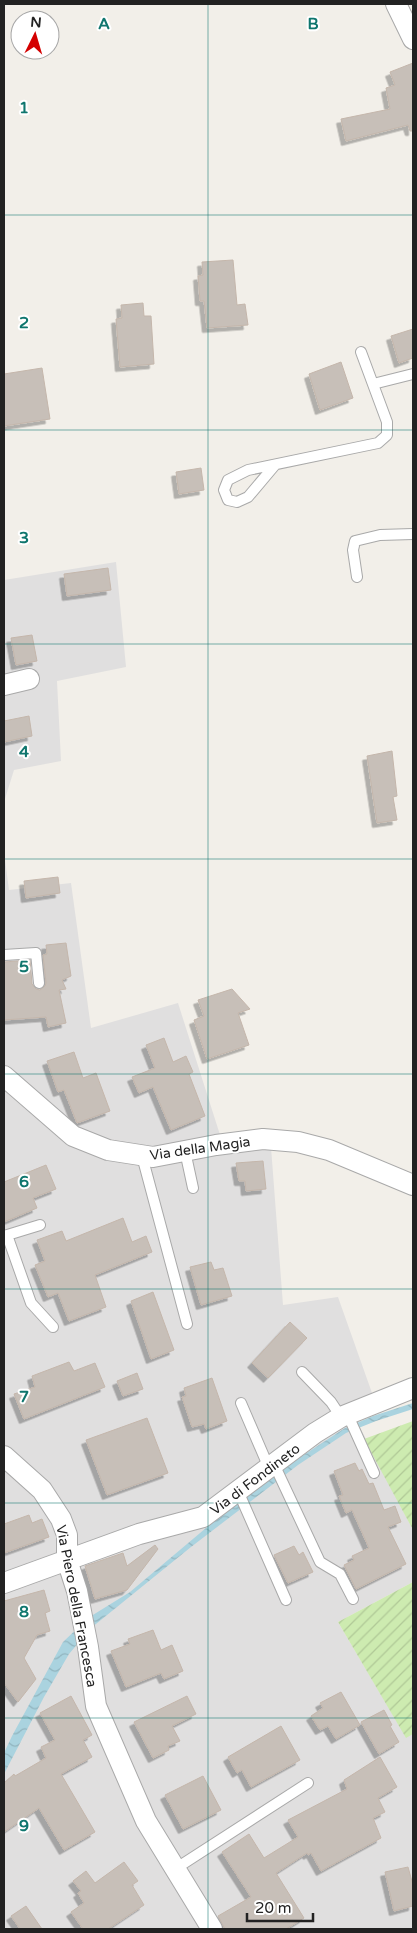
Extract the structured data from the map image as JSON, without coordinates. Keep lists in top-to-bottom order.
{
  "streets": {
    "street": ["Via della Magia", "Via di Fondineto", "Via Piero della Francesca"]
  },
  "crossings": [
    ["Via di Fondineto", "Via Piero della Francesca"]
  ],
  "scale_bar": "20 m",
  "north": "top",
  "grid": {
    "columns": ["A", "B"],
    "rows": [
      "1",
      "2",
      "3",
      "4",
      "5",
      "6",
      "7",
      "8",
      "9"
    ]
  }
}
